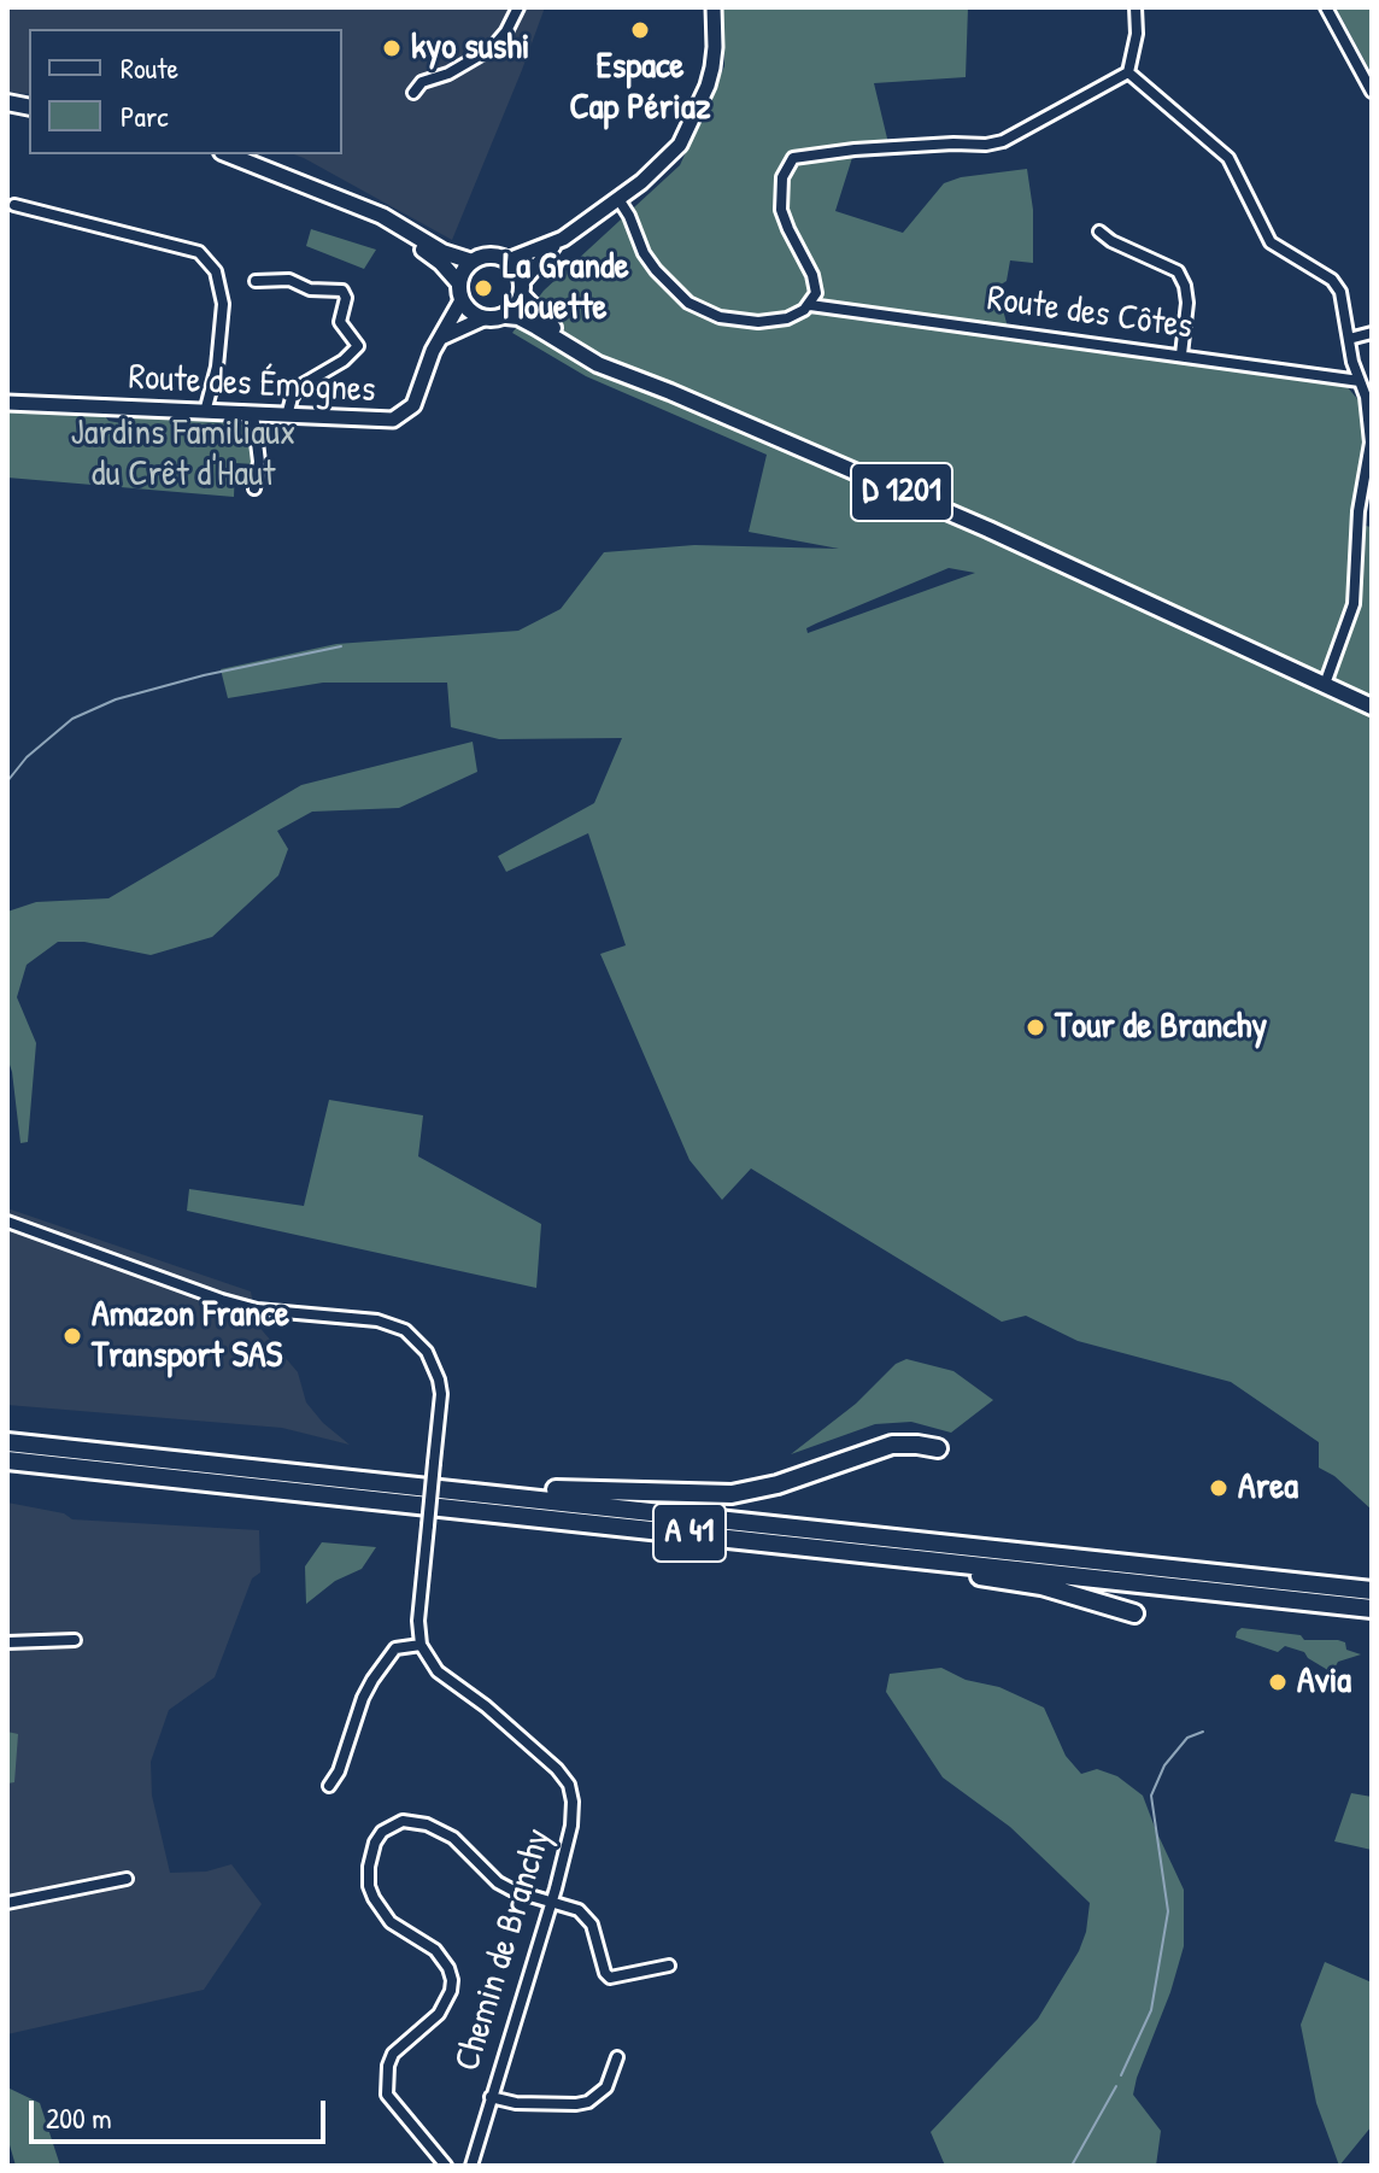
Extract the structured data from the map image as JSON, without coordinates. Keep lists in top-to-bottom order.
{
  "streets": {
    "highway": ["A 41"],
    "main road": ["D 1201"],
    "street": ["Route des Côtes", "Route des Émognes", "Chemin de Branchy"]
  },
  "parks": ["Jardins Familiaux du Crêt d'Haut"],
  "places": [
    "Espace Cap Périaz",
    "kyo sushi",
    "La Grande Mouette",
    "Tour de Branchy",
    "Amazon France Transport SAS",
    "Area",
    "Avia"
  ],
  "legend": ["Route", "Parc"],
  "scale_bar": "200 m"
}
